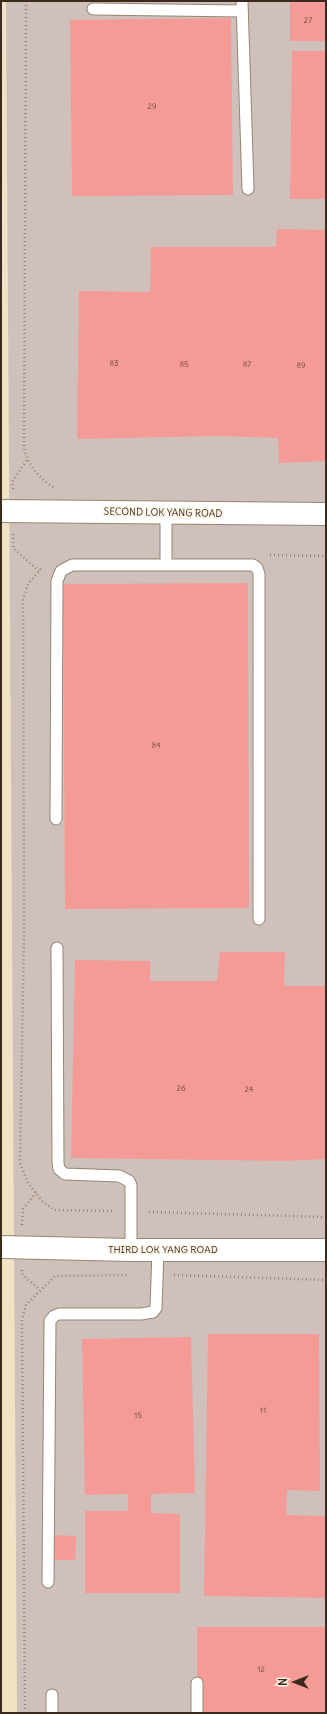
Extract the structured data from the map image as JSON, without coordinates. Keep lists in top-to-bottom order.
{
  "streets": {
    "street": ["SECOND LOK YANG ROAD", "THIRD LOK YANG ROAD"]
  },
  "house_numbers": [
    "27",
    "29",
    "83",
    "85",
    "87",
    "89",
    "84",
    "26",
    "24",
    "11",
    "15",
    "12"
  ],
  "north": "left"
}
